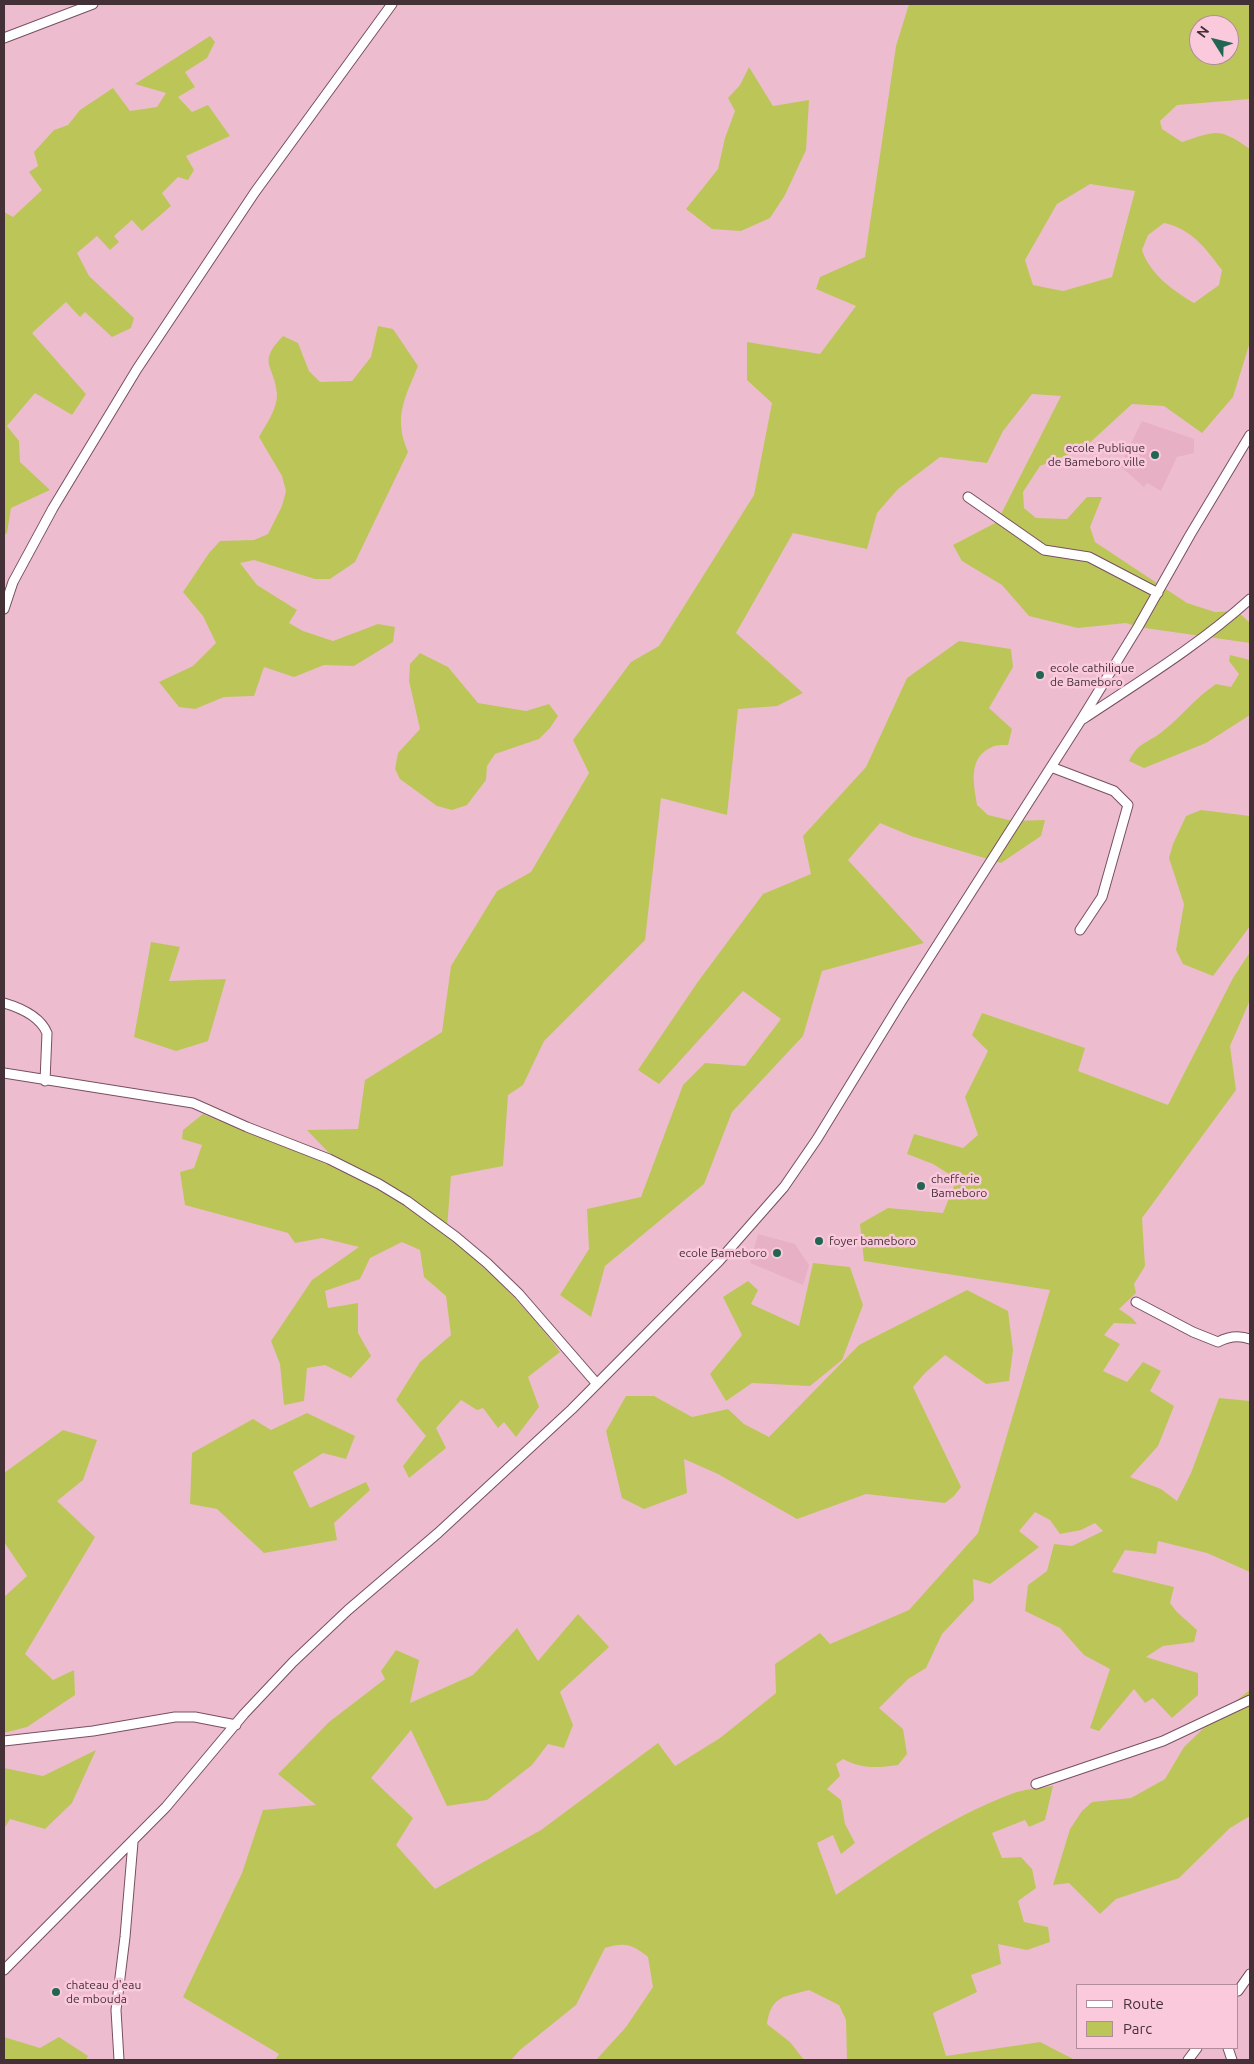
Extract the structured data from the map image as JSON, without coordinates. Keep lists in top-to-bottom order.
{
  "places": [
    "ecole Publique de Bameboro ville",
    "ecole cathilique de Bameboro",
    "chefferie Bameboro",
    "foyer bameboro",
    "ecole Bameboro",
    "chateau d'eau de mbouda"
  ],
  "legend": ["Route", "Parc"],
  "north": "top left"
}
